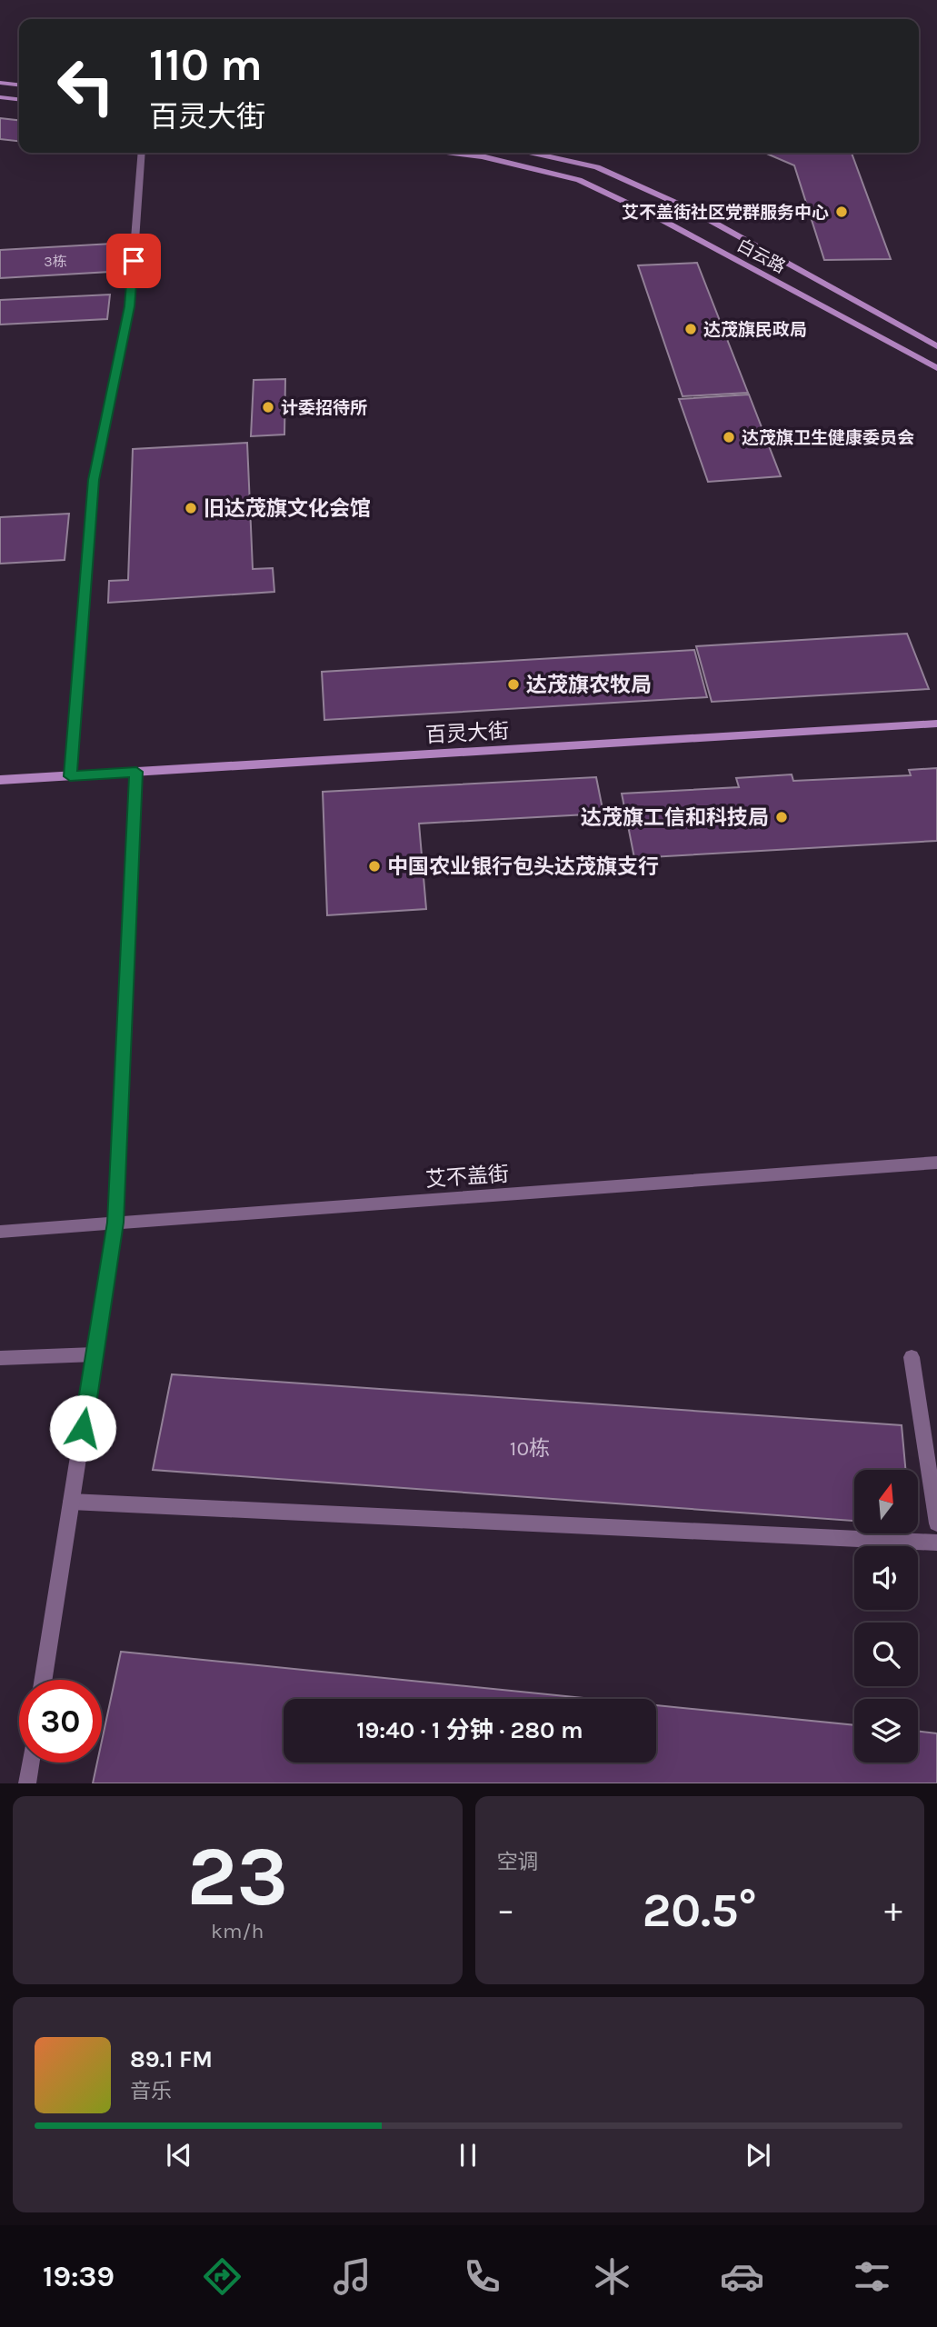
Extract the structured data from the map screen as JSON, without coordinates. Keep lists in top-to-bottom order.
{
  "streets": {
    "street": ["白云路", "百灵大街", "艾不盖街"]
  },
  "places": [
    "艾不盖街社区党群服务中心",
    "达茂旗民政局",
    "计委招待所",
    "达茂旗卫生健康委员会",
    "旧达茂旗文化会馆",
    "达茂旗农牧局",
    "达茂旗工信和科技局",
    "中国农业银行包头达茂旗支行"
  ],
  "house_numbers": ["3栋", "10栋"],
  "north": "top",
  "page": {
    "turn": ["110 m", "百灵大街"],
    "limit": "30",
    "trip": "19:40 · 1 分钟 · 280 m",
    "tile": [
      ["23", "km/h"],
      "空调"
    ],
    "heat": ["−", "20.5°", "+"],
    "song": ["89.1 FM", "音乐"],
    "tabs": "19:39"
  }
}
